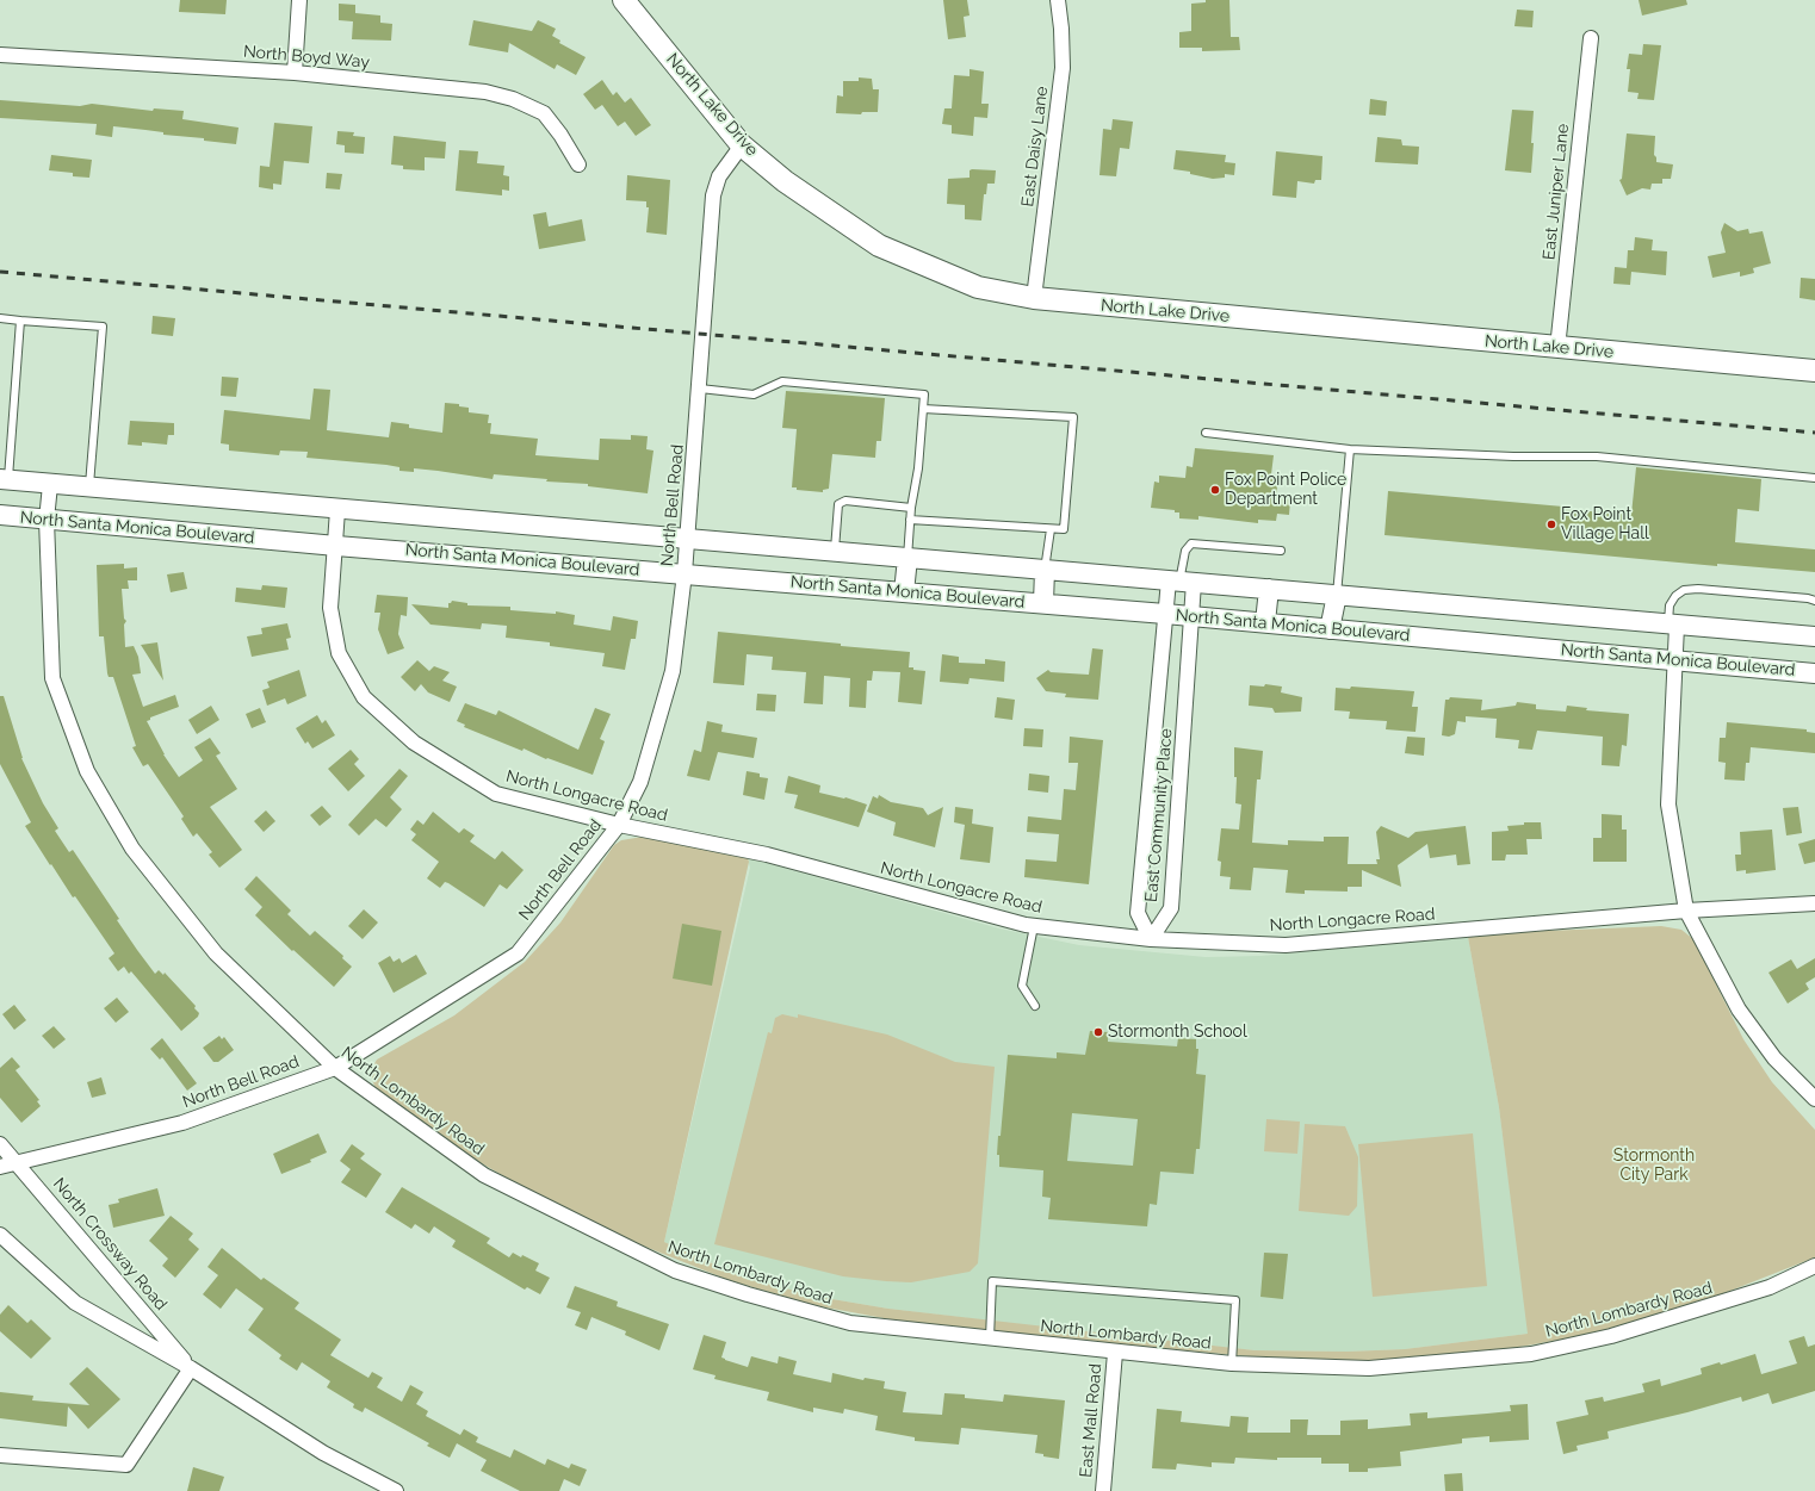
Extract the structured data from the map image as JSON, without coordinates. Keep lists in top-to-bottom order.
{
  "streets": {
    "main road": ["North Lake Drive"],
    "street": [
      "North Boyd Way",
      "East Daisy Lane",
      "East Juniper Lane",
      "North Bell Road",
      "North Santa Monica Boulevard",
      "North Longacre Road",
      "East Community Place",
      "North Lombardy Road",
      "North Crossway Road",
      "East Mall Road"
    ]
  },
  "crossings": [
    ["North Lake Drive", "East Daisy Lane"],
    ["North Lake Drive", "East Juniper Lane"],
    ["North Lake Drive", "North Bell Road"],
    ["North Bell Road", "North Santa Monica Boulevard"],
    ["North Bell Road", "North Longacre Road"],
    ["North Bell Road", "North Lombardy Road"],
    ["North Bell Road", "North Crossway Road"],
    ["North Santa Monica Boulevard", "North Longacre Road"],
    ["North Santa Monica Boulevard", "East Community Place"],
    ["North Santa Monica Boulevard", "North Lombardy Road"],
    ["North Longacre Road", "East Community Place"],
    ["North Lombardy Road", "East Mall Road"]
  ],
  "parks": ["Stormonth City Park"],
  "places": ["Fox Point Police Department", "Fox Point Village Hall", "Stormonth School"]
}
